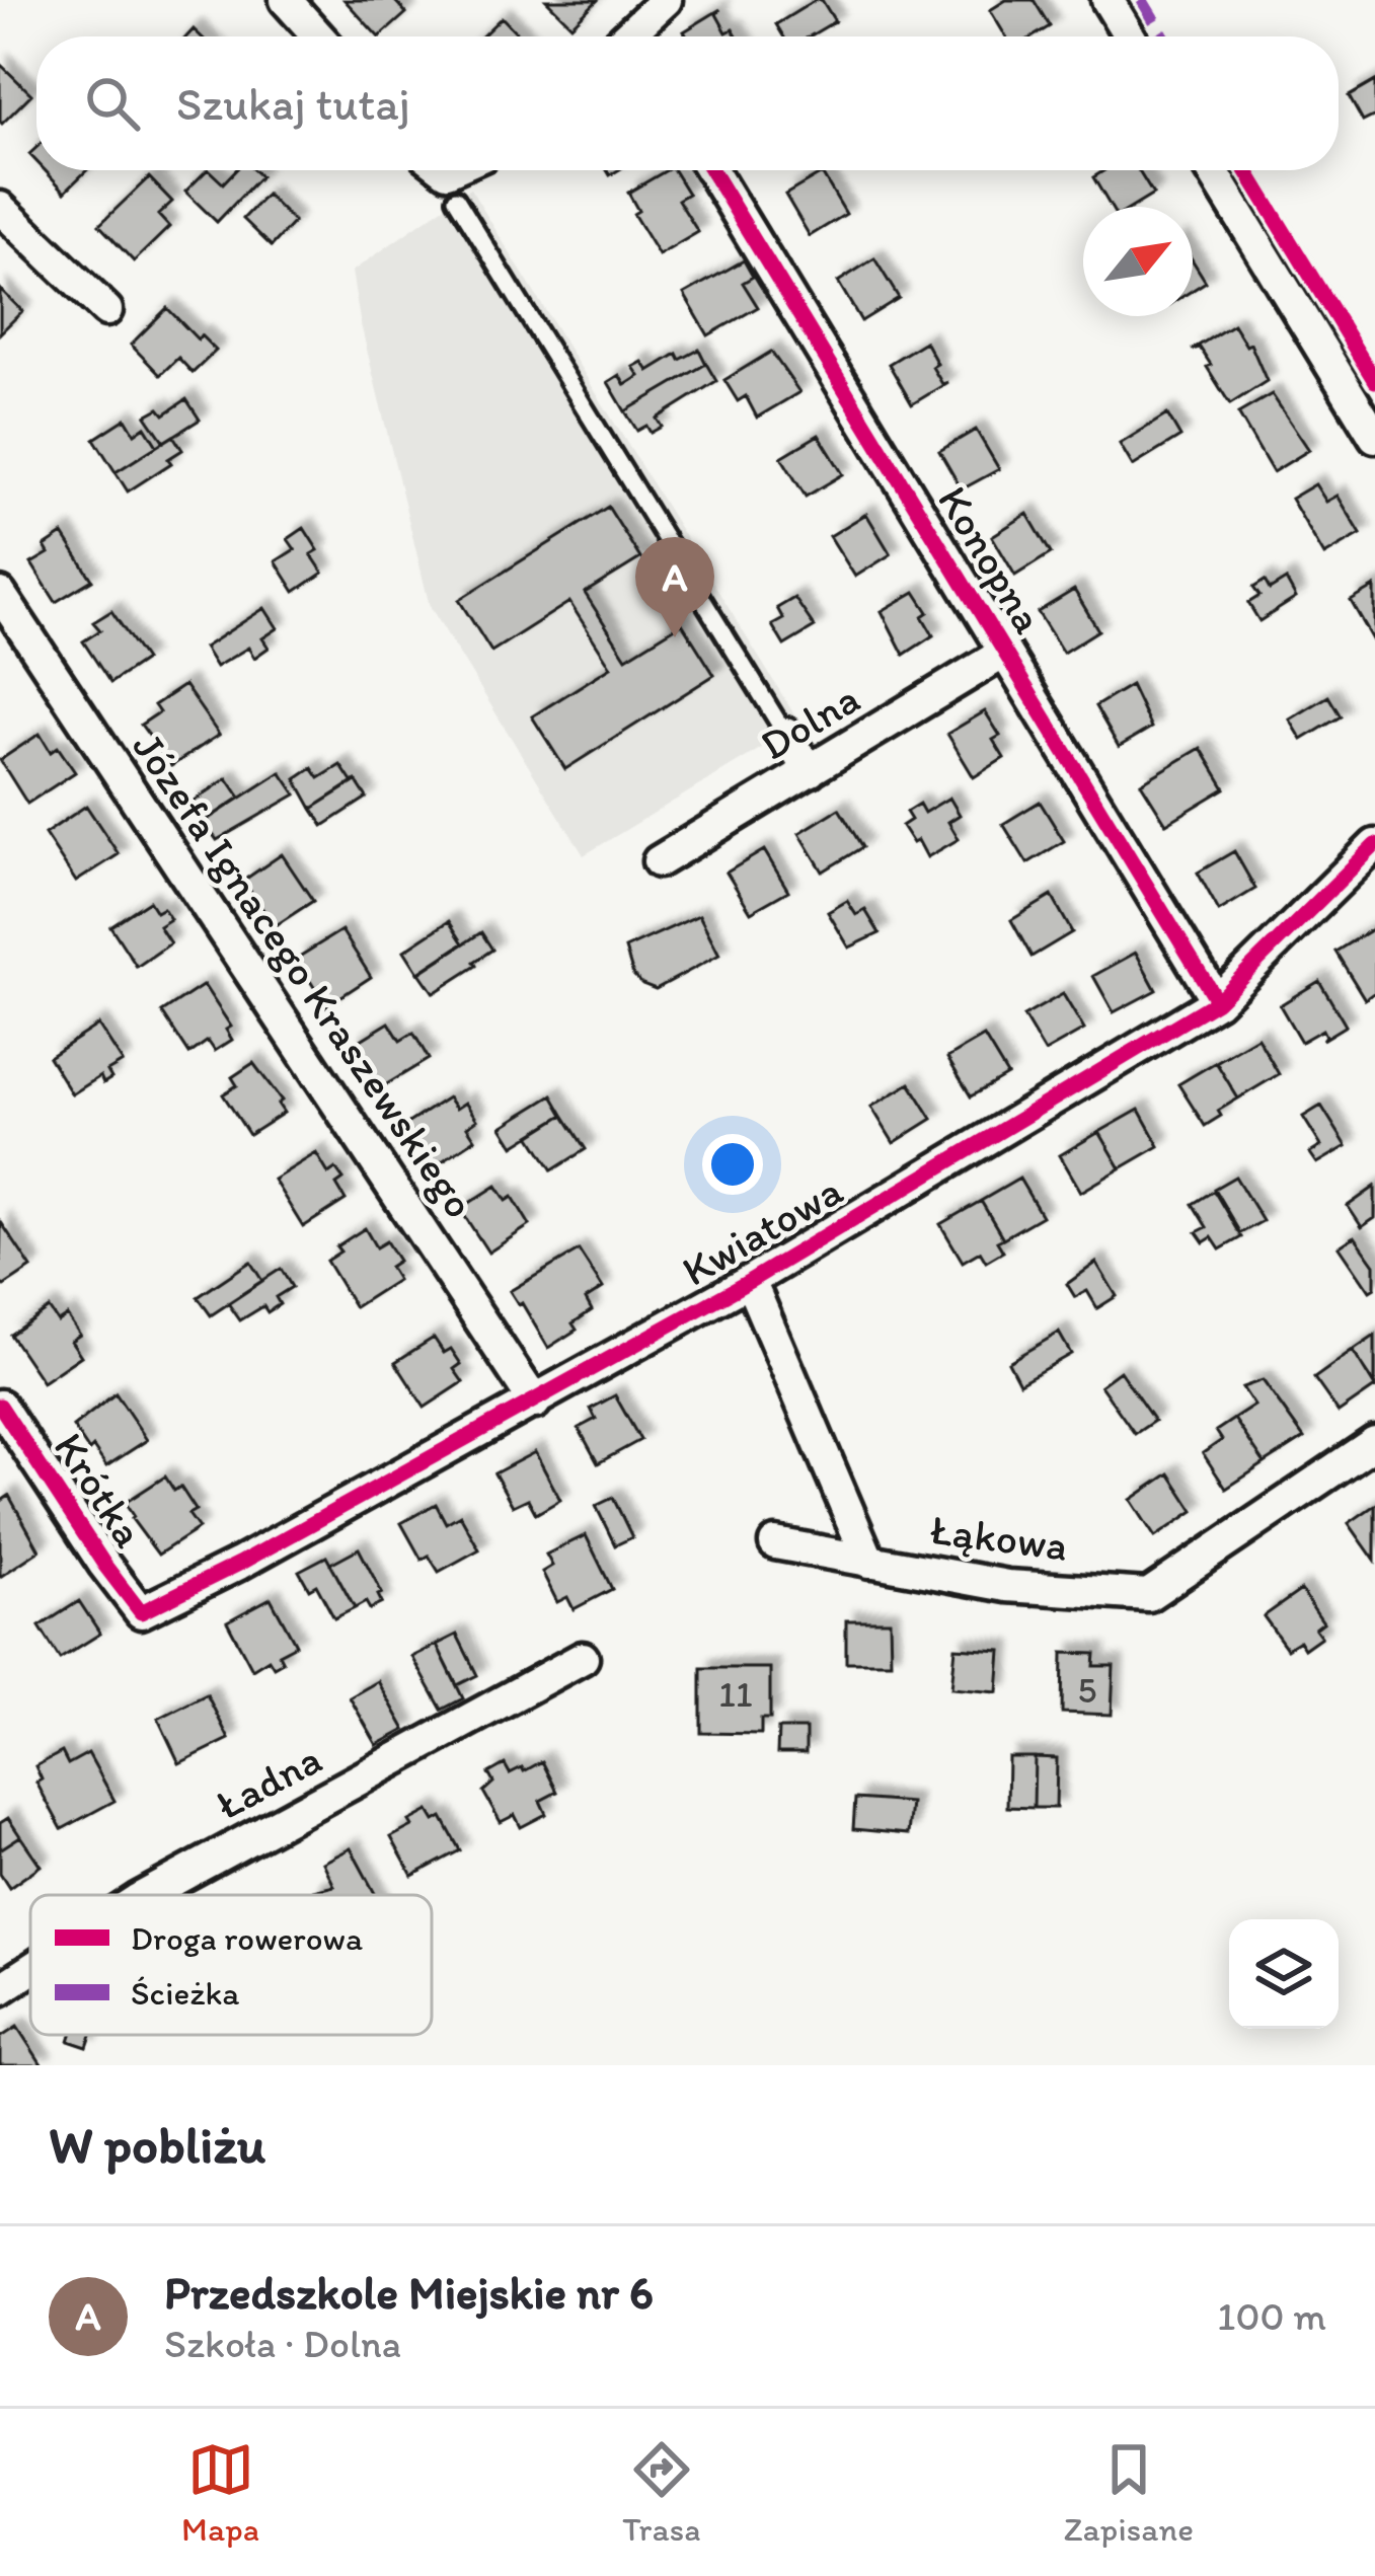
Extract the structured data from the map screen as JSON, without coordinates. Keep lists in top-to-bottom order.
{
  "streets": {
    "street": [
      "Konopna",
      "Dolna",
      "Józefa Ignacego Kraszewskiego",
      "Kwiatowa",
      "Krótka",
      "Łąkowa",
      "Ładna"
    ]
  },
  "crossings": [
    ["Konopna", "Dolna"],
    ["Konopna", "Kwiatowa"],
    ["Józefa Ignacego Kraszewskiego", "Kwiatowa"],
    ["Kwiatowa", "Krótka"],
    ["Kwiatowa", "Łąkowa"]
  ],
  "house_numbers": ["5", "11"],
  "legend": ["Droga rowerowa", "Ścieżka"],
  "north": "top right",
  "page": {
    "search": "Szukaj tutaj",
    "pins": "A",
    "heading": "W pobliżu",
    "list": [
      {
        "mark": "A",
        "name": "Przedszkole Miejskie nr 6",
        "note": "Szkoła · Dolna",
        "value": "100 m"
      }
    ],
    "nav": ["Mapa", "Trasa", "Zapisane"]
  }
}
